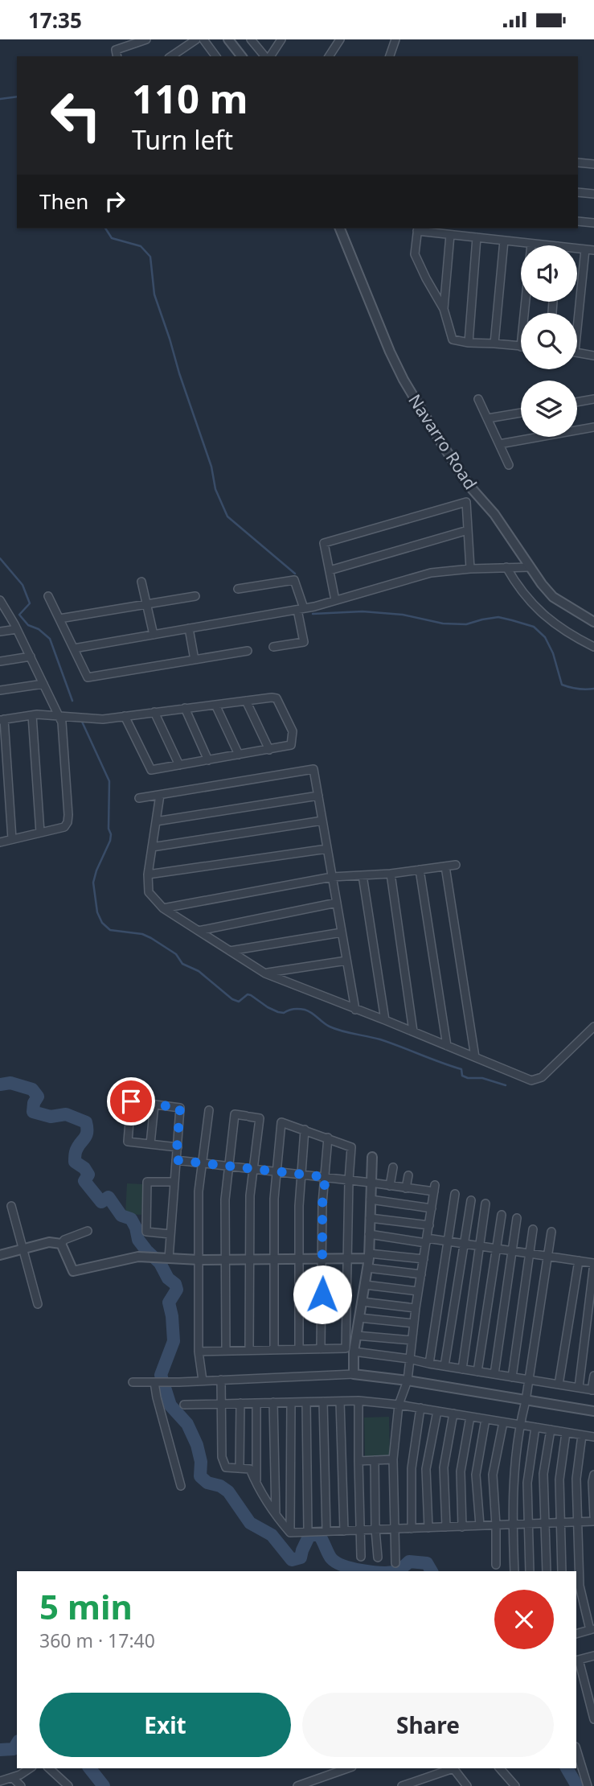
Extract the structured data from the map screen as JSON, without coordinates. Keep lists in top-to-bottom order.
{
  "streets": {
    "street": ["Navarro Road"]
  },
  "page": {
    "status": "17:35",
    "turn": ["110 m", "Turn left"],
    "then": "Then",
    "heading": ["5 min", "360 m · 17:40"],
    "buttons": ["Exit", "Share"]
  }
}
